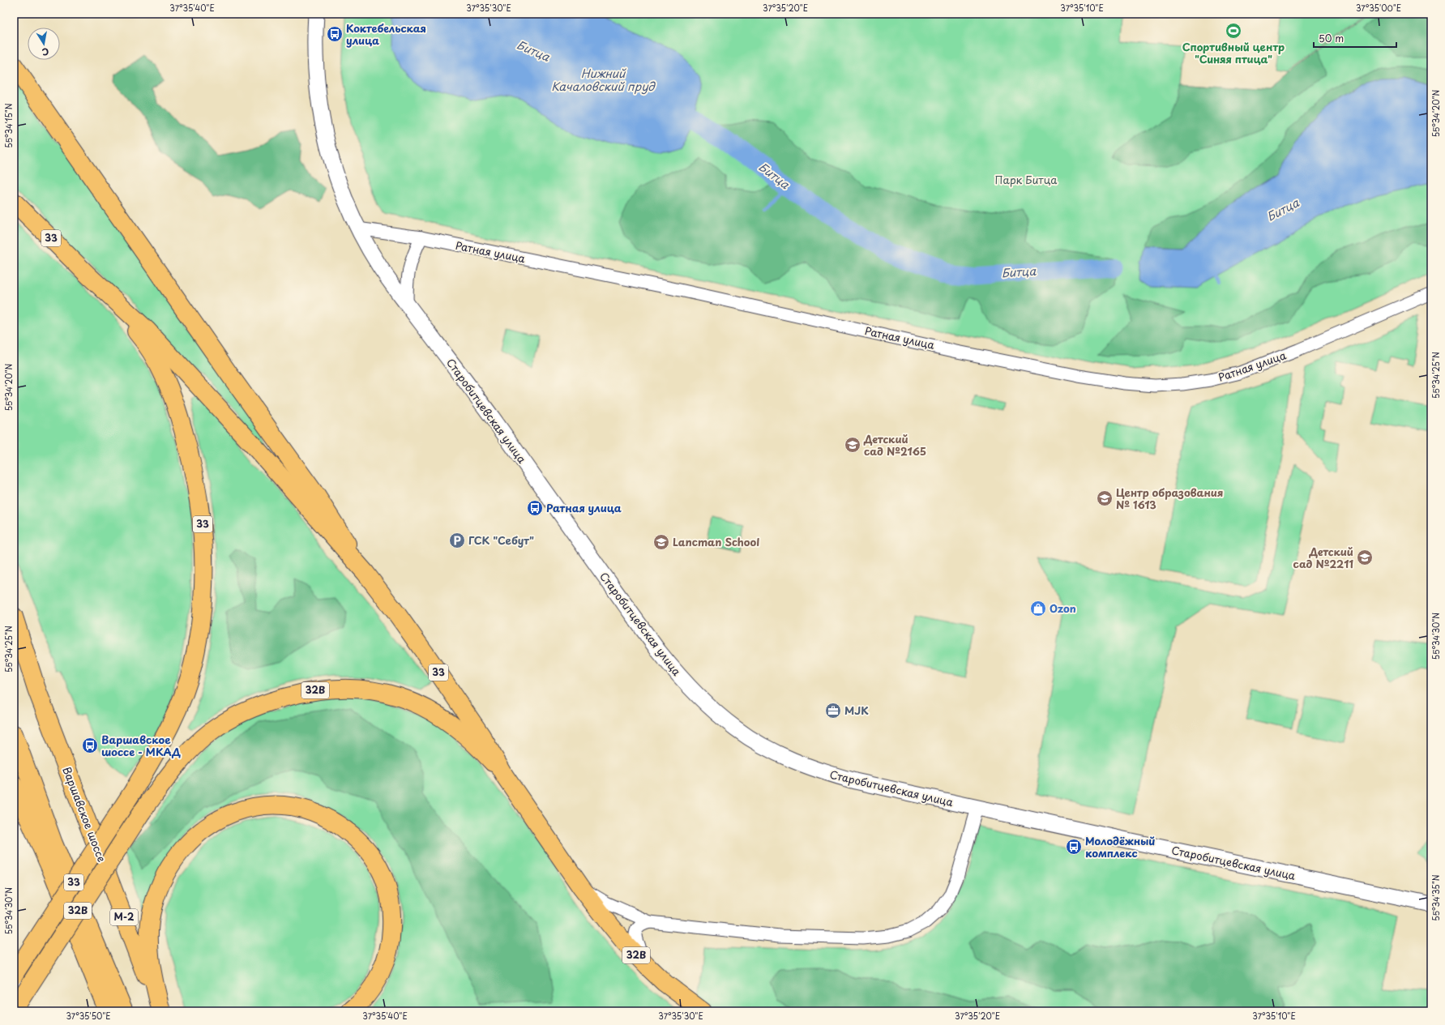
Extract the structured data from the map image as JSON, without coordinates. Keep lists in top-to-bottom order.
{
  "streets": {
    "main road": [
      "33",
      "32B",
      "Варшавское шоссе",
      "М-2"
    ],
    "street": ["Ратная улица", "Старобитцевская улица"]
  },
  "crossings": [
    ["33", "32B"],
    ["Ратная улица", "Старобитцевская улица"],
    ["Варшавское шоссе", "М-2"]
  ],
  "water": ["Битца", "Нижний Качаловский пруд"],
  "parks": ["Парк Битца"],
  "places": {
    "sports": ["Спортивный центр \"Синяя птица\""],
    "bus stop": [
      "Коктебельская улица",
      "Ратная улица",
      "Варшавское шоссе - МКАД",
      "Молодёжный комплекс"
    ],
    "school or university": [
      "Детский сад №2165",
      "Центр образования № 1613",
      "Lancman School",
      "Детский сад №2211"
    ],
    "parking": ["ГСК \"Себут\""],
    "shop": ["Ozon"],
    "office": ["MJK"]
  },
  "scale_bar": "50 m",
  "north": "bottom",
  "coordinates": [
    "37°35'40\"E",
    "37°35'30\"E",
    "37°35'20\"E",
    "37°35'10\"E",
    "37°35'00\"E",
    "55°34'20\"N",
    "55°34'15\"N",
    "55°34'25\"N",
    "55°34'30\"N",
    "55°34'35\"N",
    "37°35'50\"E"
  ]
}
